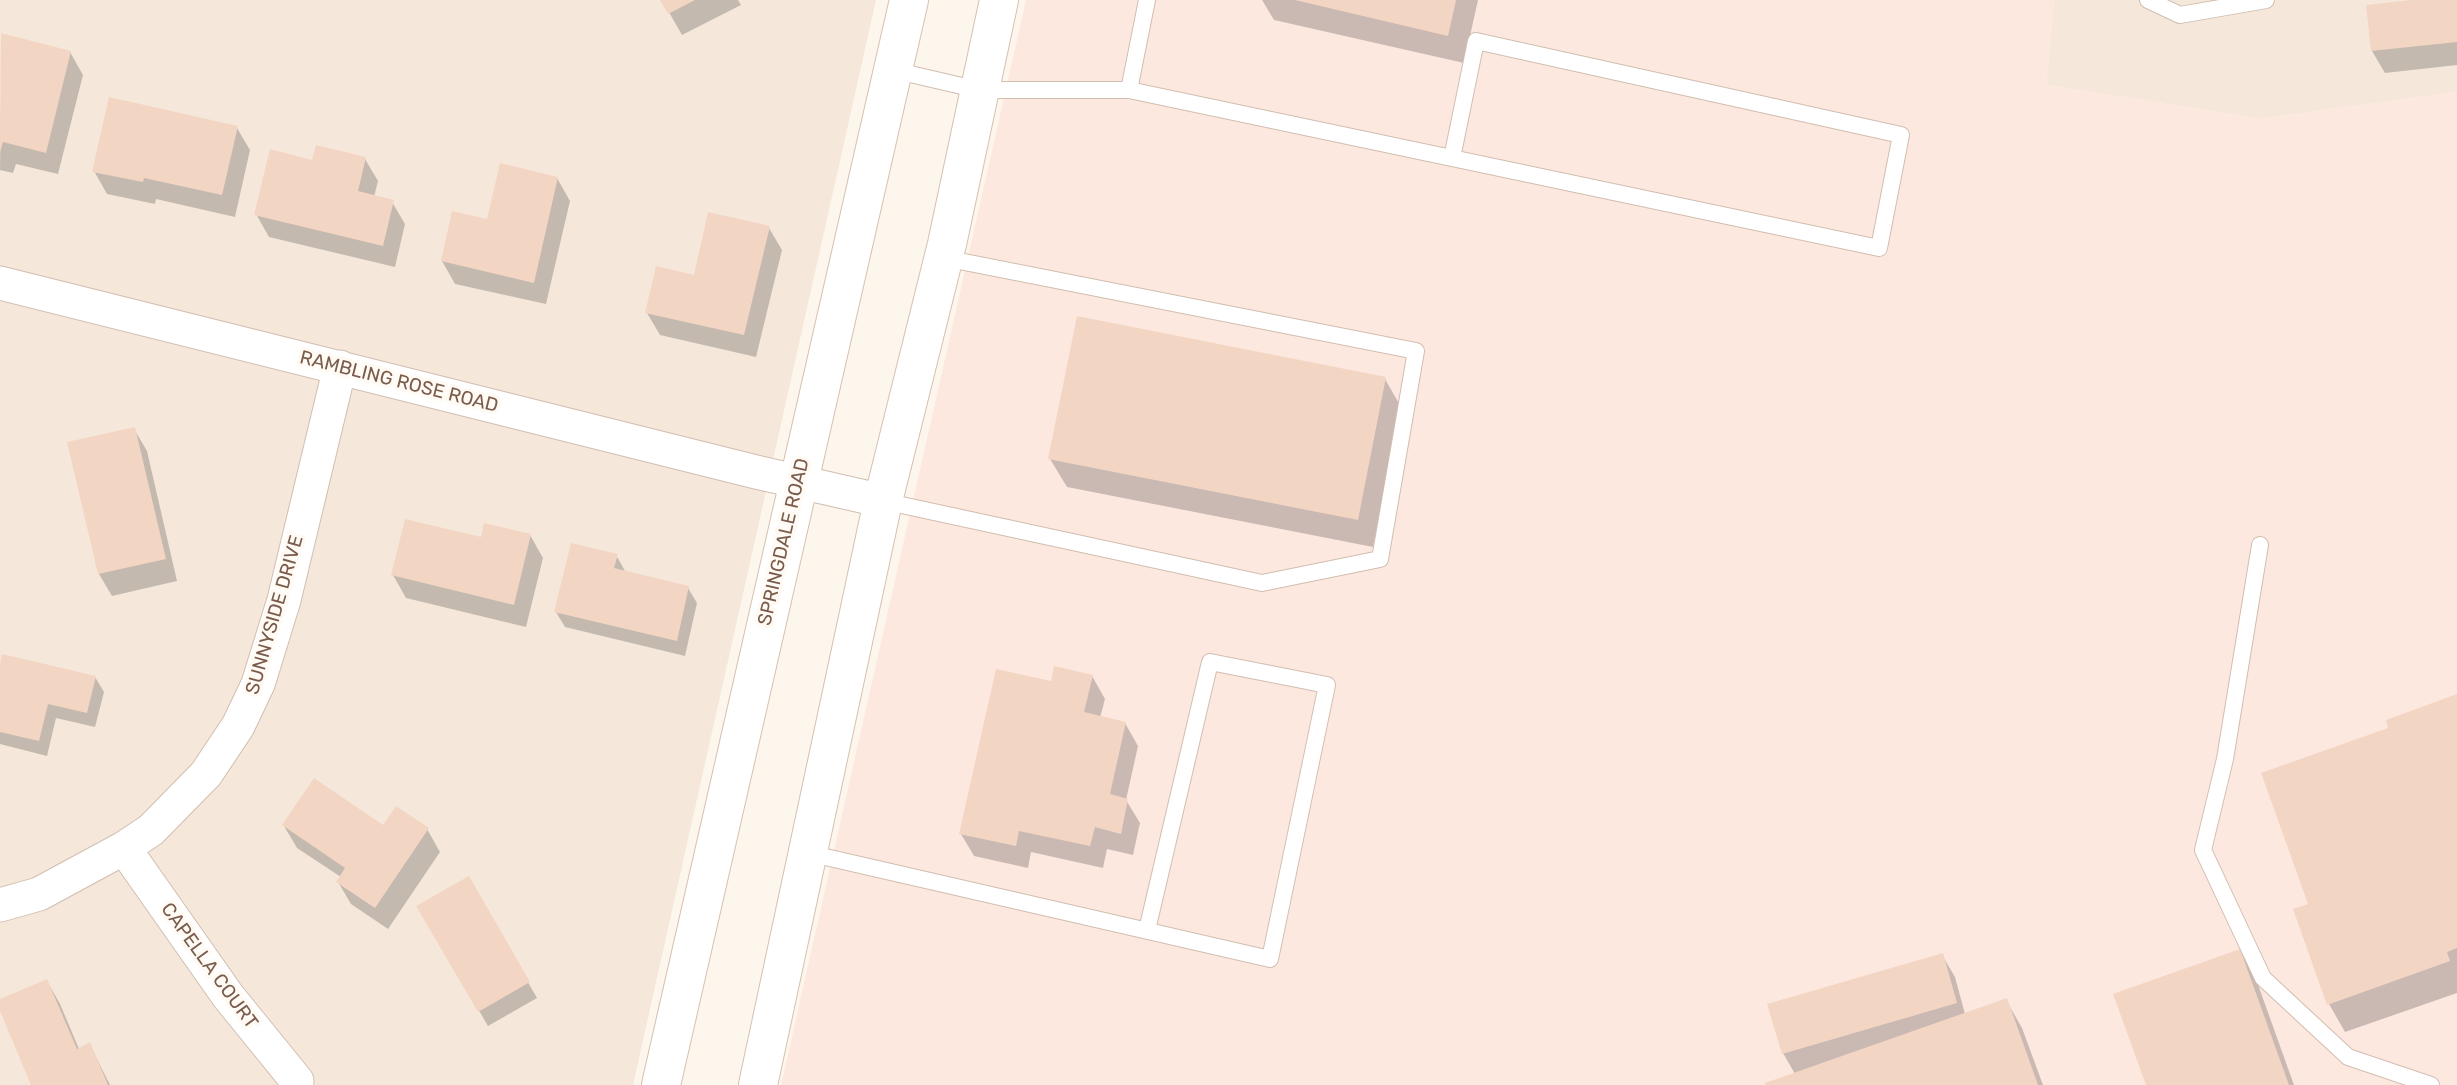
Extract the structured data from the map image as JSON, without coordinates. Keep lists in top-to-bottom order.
{
  "streets": {
    "street": [
      "RAMBLING ROSE ROAD",
      "SPRINGDALE ROAD",
      "SUNNYSIDE DRIVE",
      "CAPELLA COURT"
    ]
  },
  "crossings": [
    ["RAMBLING ROSE ROAD", "SPRINGDALE ROAD"],
    ["RAMBLING ROSE ROAD", "SUNNYSIDE DRIVE"],
    ["SUNNYSIDE DRIVE", "CAPELLA COURT"]
  ]
}
